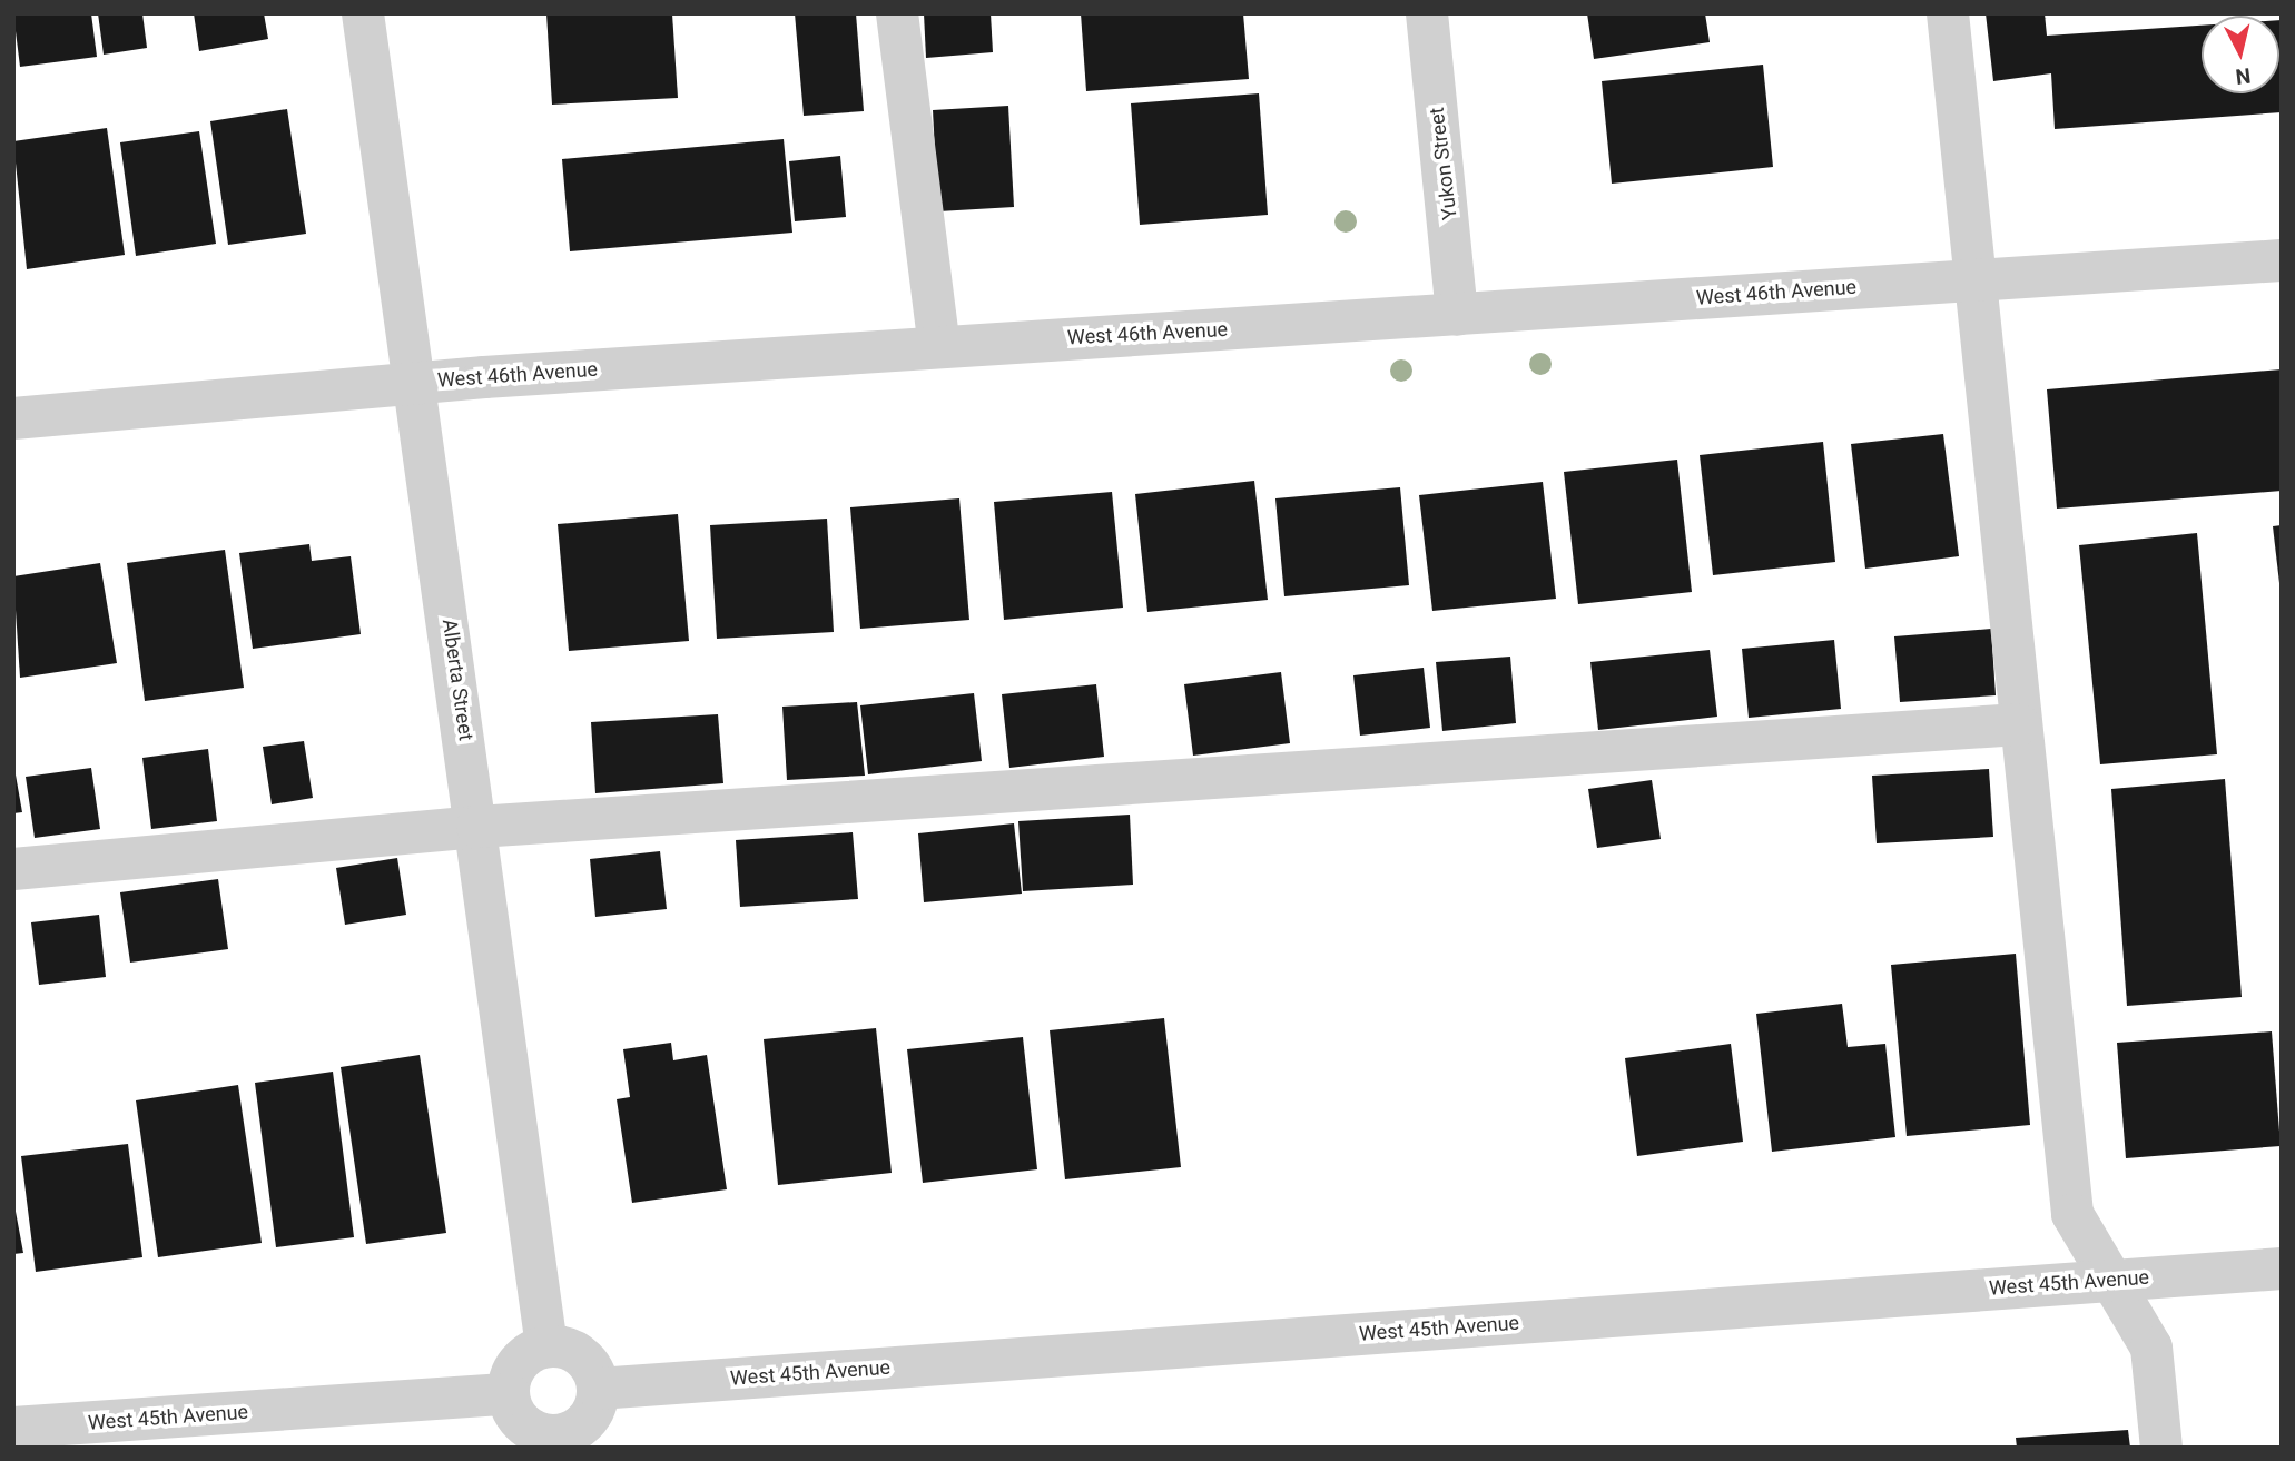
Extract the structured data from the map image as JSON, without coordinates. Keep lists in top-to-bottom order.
{
  "streets": {
    "street": [
      "Yukon Street",
      "West 46th Avenue",
      "Alberta Street",
      "West 45th Avenue"
    ]
  },
  "crossings": [
    ["Yukon Street", "West 46th Avenue"],
    ["West 46th Avenue", "Alberta Street"],
    ["Alberta Street", "West 45th Avenue"]
  ],
  "north": "bottom"
}
